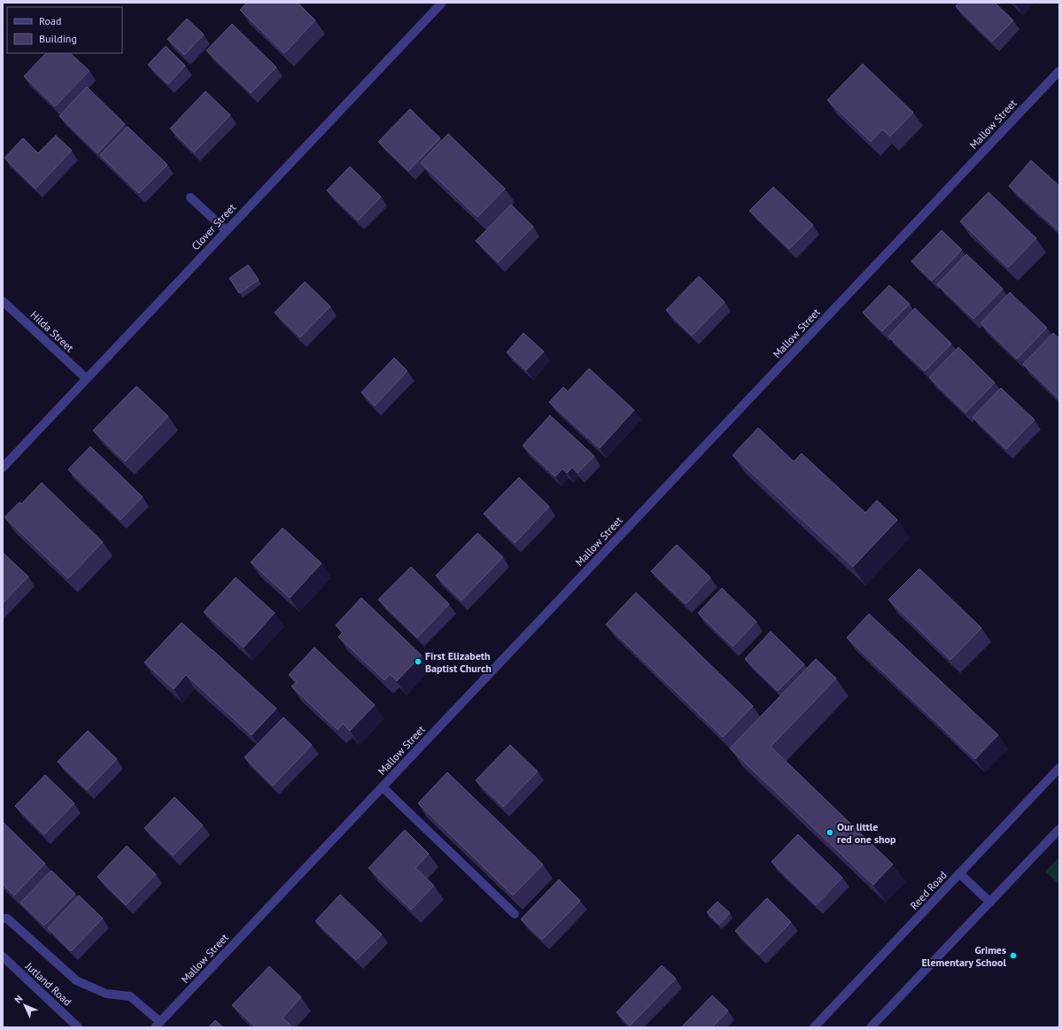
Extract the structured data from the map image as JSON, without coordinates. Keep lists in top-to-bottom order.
{
  "streets": {
    "street": [
      "Mallow Street",
      "Clover Street",
      "Hilda Street",
      "Reed Road",
      "Jutland Road"
    ]
  },
  "crossings": [
    ["Clover Street", "Hilda Street"]
  ],
  "places": ["First Elizabeth Baptist Church", "Our little red one shop", "Grimes Elementary School"],
  "legend": ["Road", "Building"],
  "north": "top left"
}
